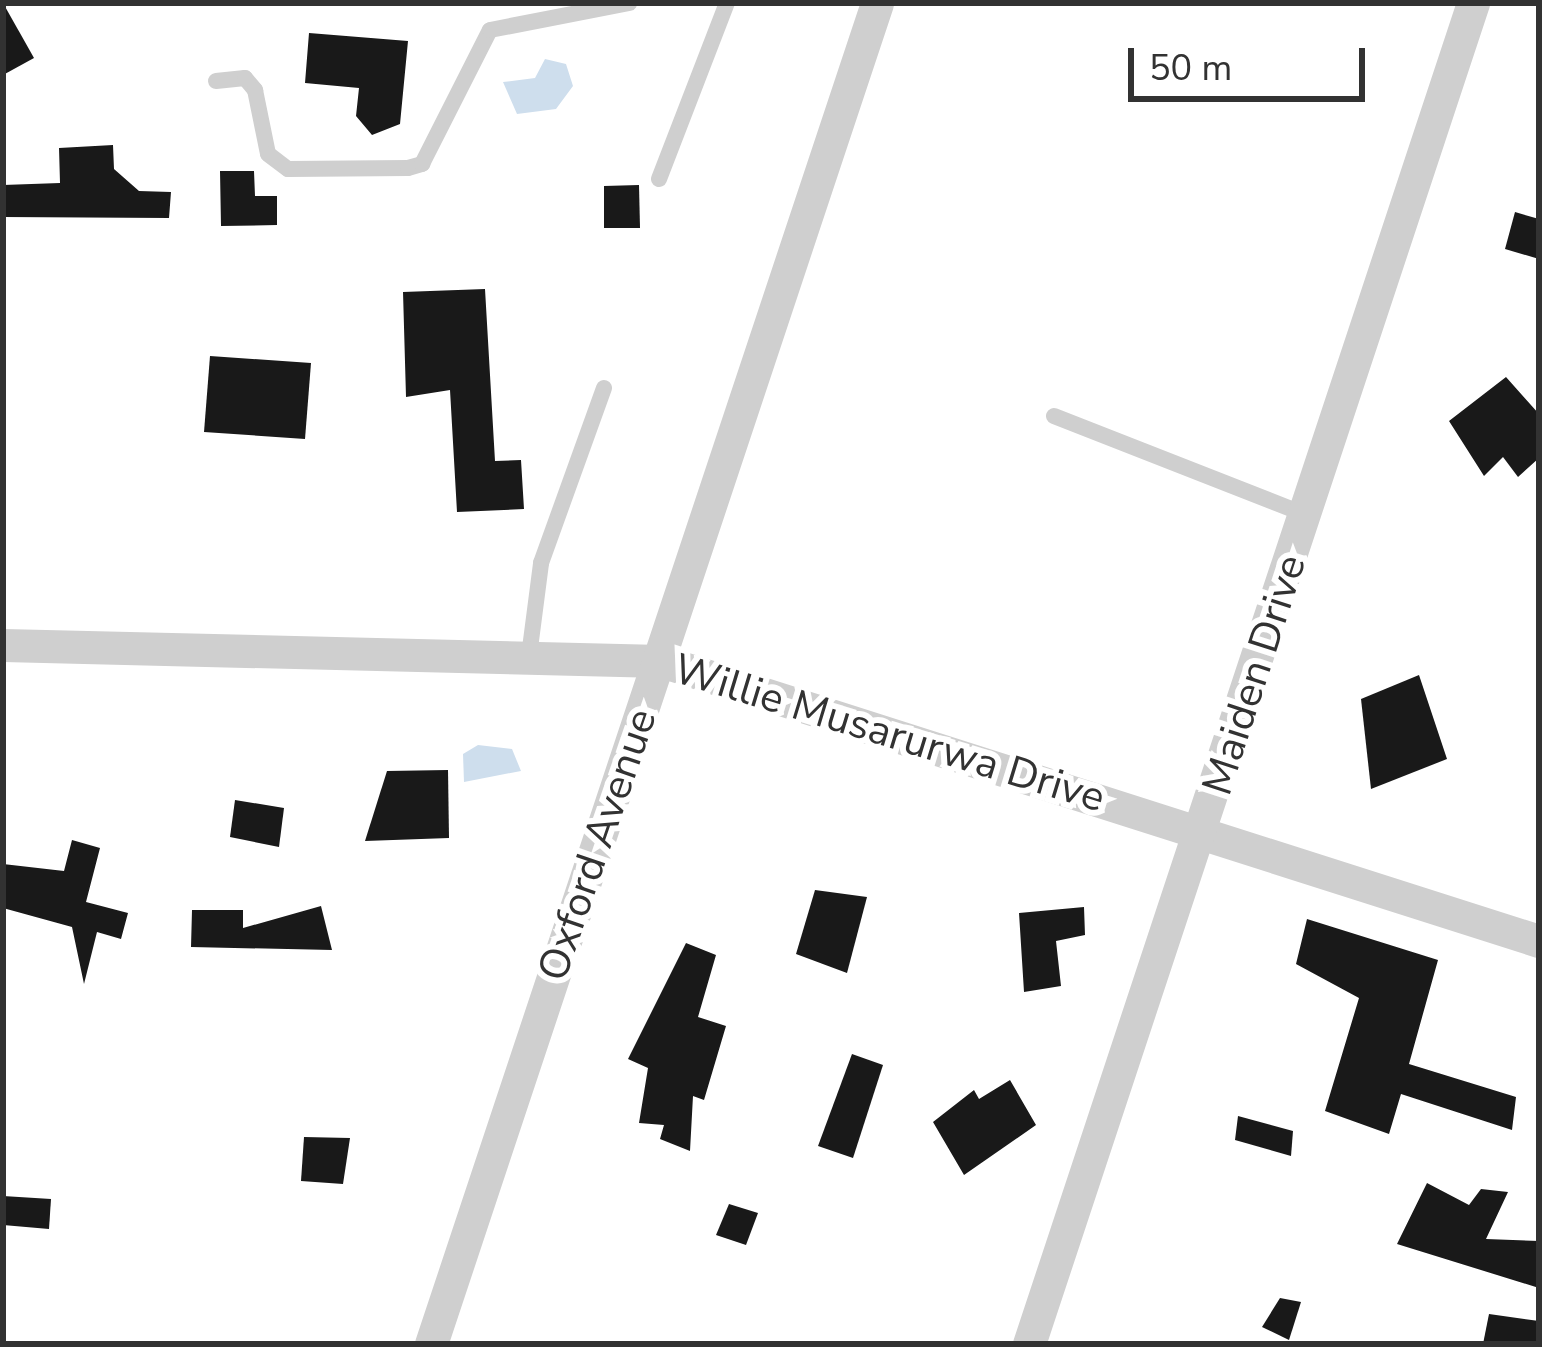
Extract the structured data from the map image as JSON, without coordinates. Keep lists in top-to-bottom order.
{
  "streets": {
    "street": ["Maiden Drive", "Willie Musarurwa Drive", "Oxford Avenue"]
  },
  "crossings": [
    ["Maiden Drive", "Willie Musarurwa Drive"],
    ["Willie Musarurwa Drive", "Oxford Avenue"]
  ],
  "scale_bar": "50 m"
}
